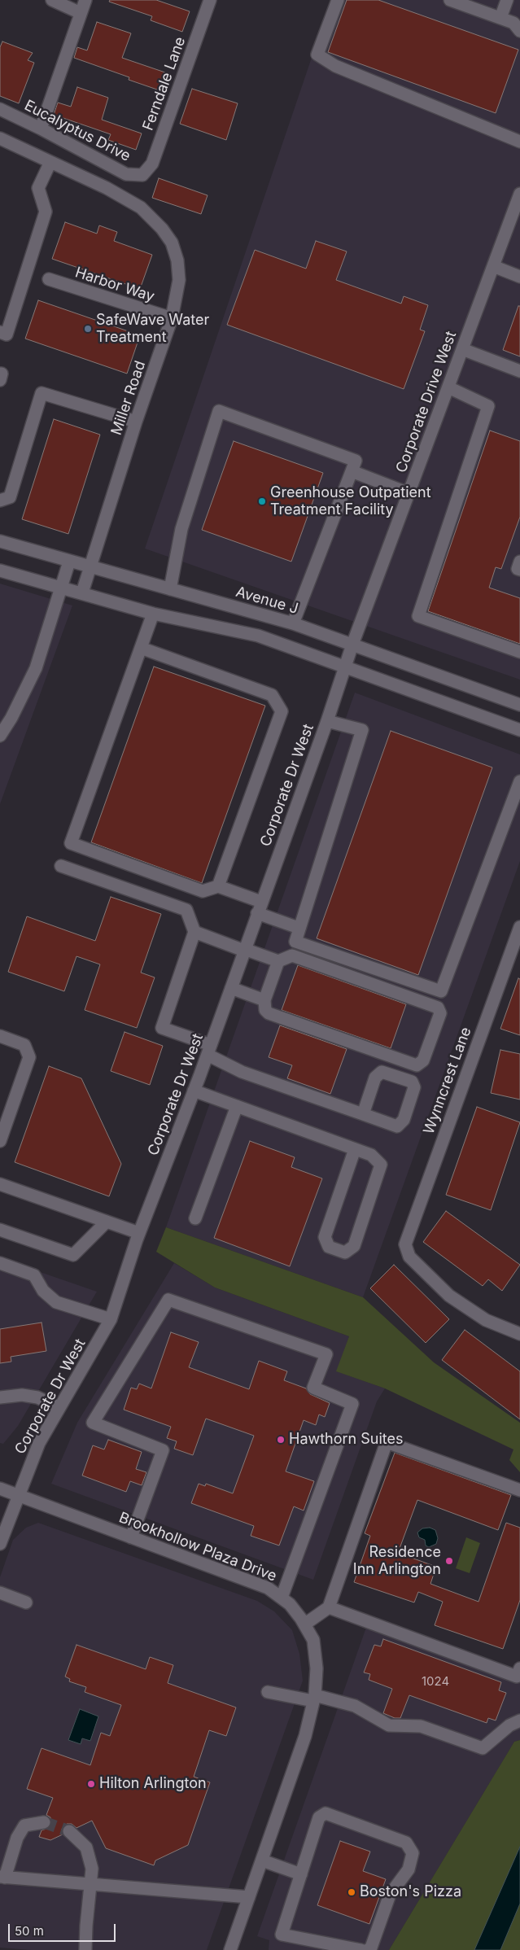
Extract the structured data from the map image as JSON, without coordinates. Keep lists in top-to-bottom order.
{
  "streets": {
    "street": [
      "Ferndale Lane",
      "Eucalyptus Drive",
      "Harbor Way",
      "Miller Road",
      "Corporate Drive West",
      "Avenue J",
      "Corporate Dr West",
      "Wynncrest Lane",
      "Brookhollow Plaza Drive"
    ]
  },
  "crossings": [
    ["Ferndale Lane", "Eucalyptus Drive"],
    ["Harbor Way", "Miller Road"],
    ["Miller Road", "Avenue J"],
    ["Corporate Drive West", "Avenue J"],
    ["Corporate Drive West", "Corporate Dr West"],
    ["Avenue J", "Corporate Dr West"],
    ["Corporate Dr West", "Brookhollow Plaza Drive"]
  ],
  "places": [
    "SafeWave Water Treatment",
    "Greenhouse Outpatient Treatment Facility",
    "Hawthorn Suites",
    "Residence Inn Arlington",
    "Hilton Arlington",
    "Boston's Pizza"
  ],
  "house_numbers": ["1024"],
  "scale_bar": "50 m"
}
